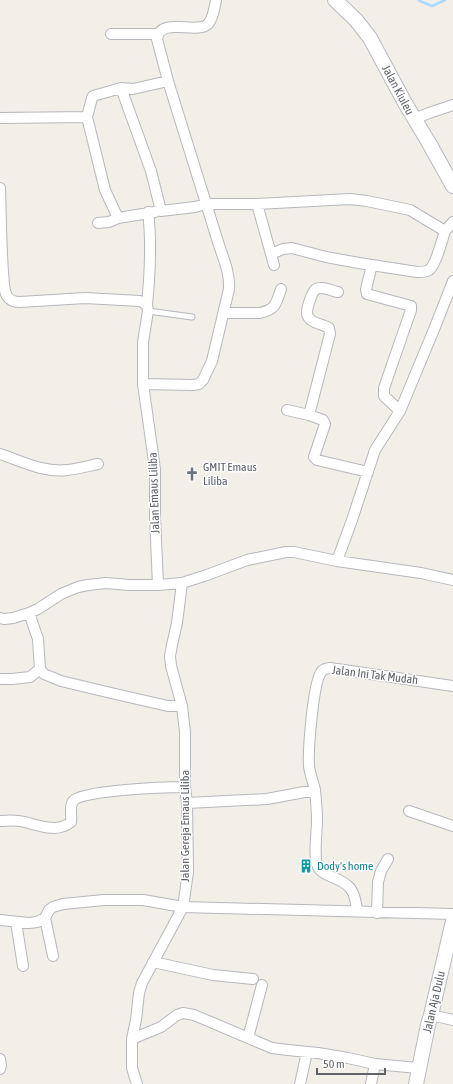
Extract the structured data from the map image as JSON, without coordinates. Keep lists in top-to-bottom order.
{
  "streets": {
    "street": [
      "Jalan Kiuleu",
      "Jalan Emaus Liliba",
      "Jalan Ini Tak Mudah",
      "Jalan Gereja Emaus Liliba",
      "Jalan Aja Dulu"
    ]
  },
  "places": {
    "church": ["GMIT Emaus Liliba"],
    "building": ["Dody's home"]
  },
  "scale_bar": "50 m"
}
